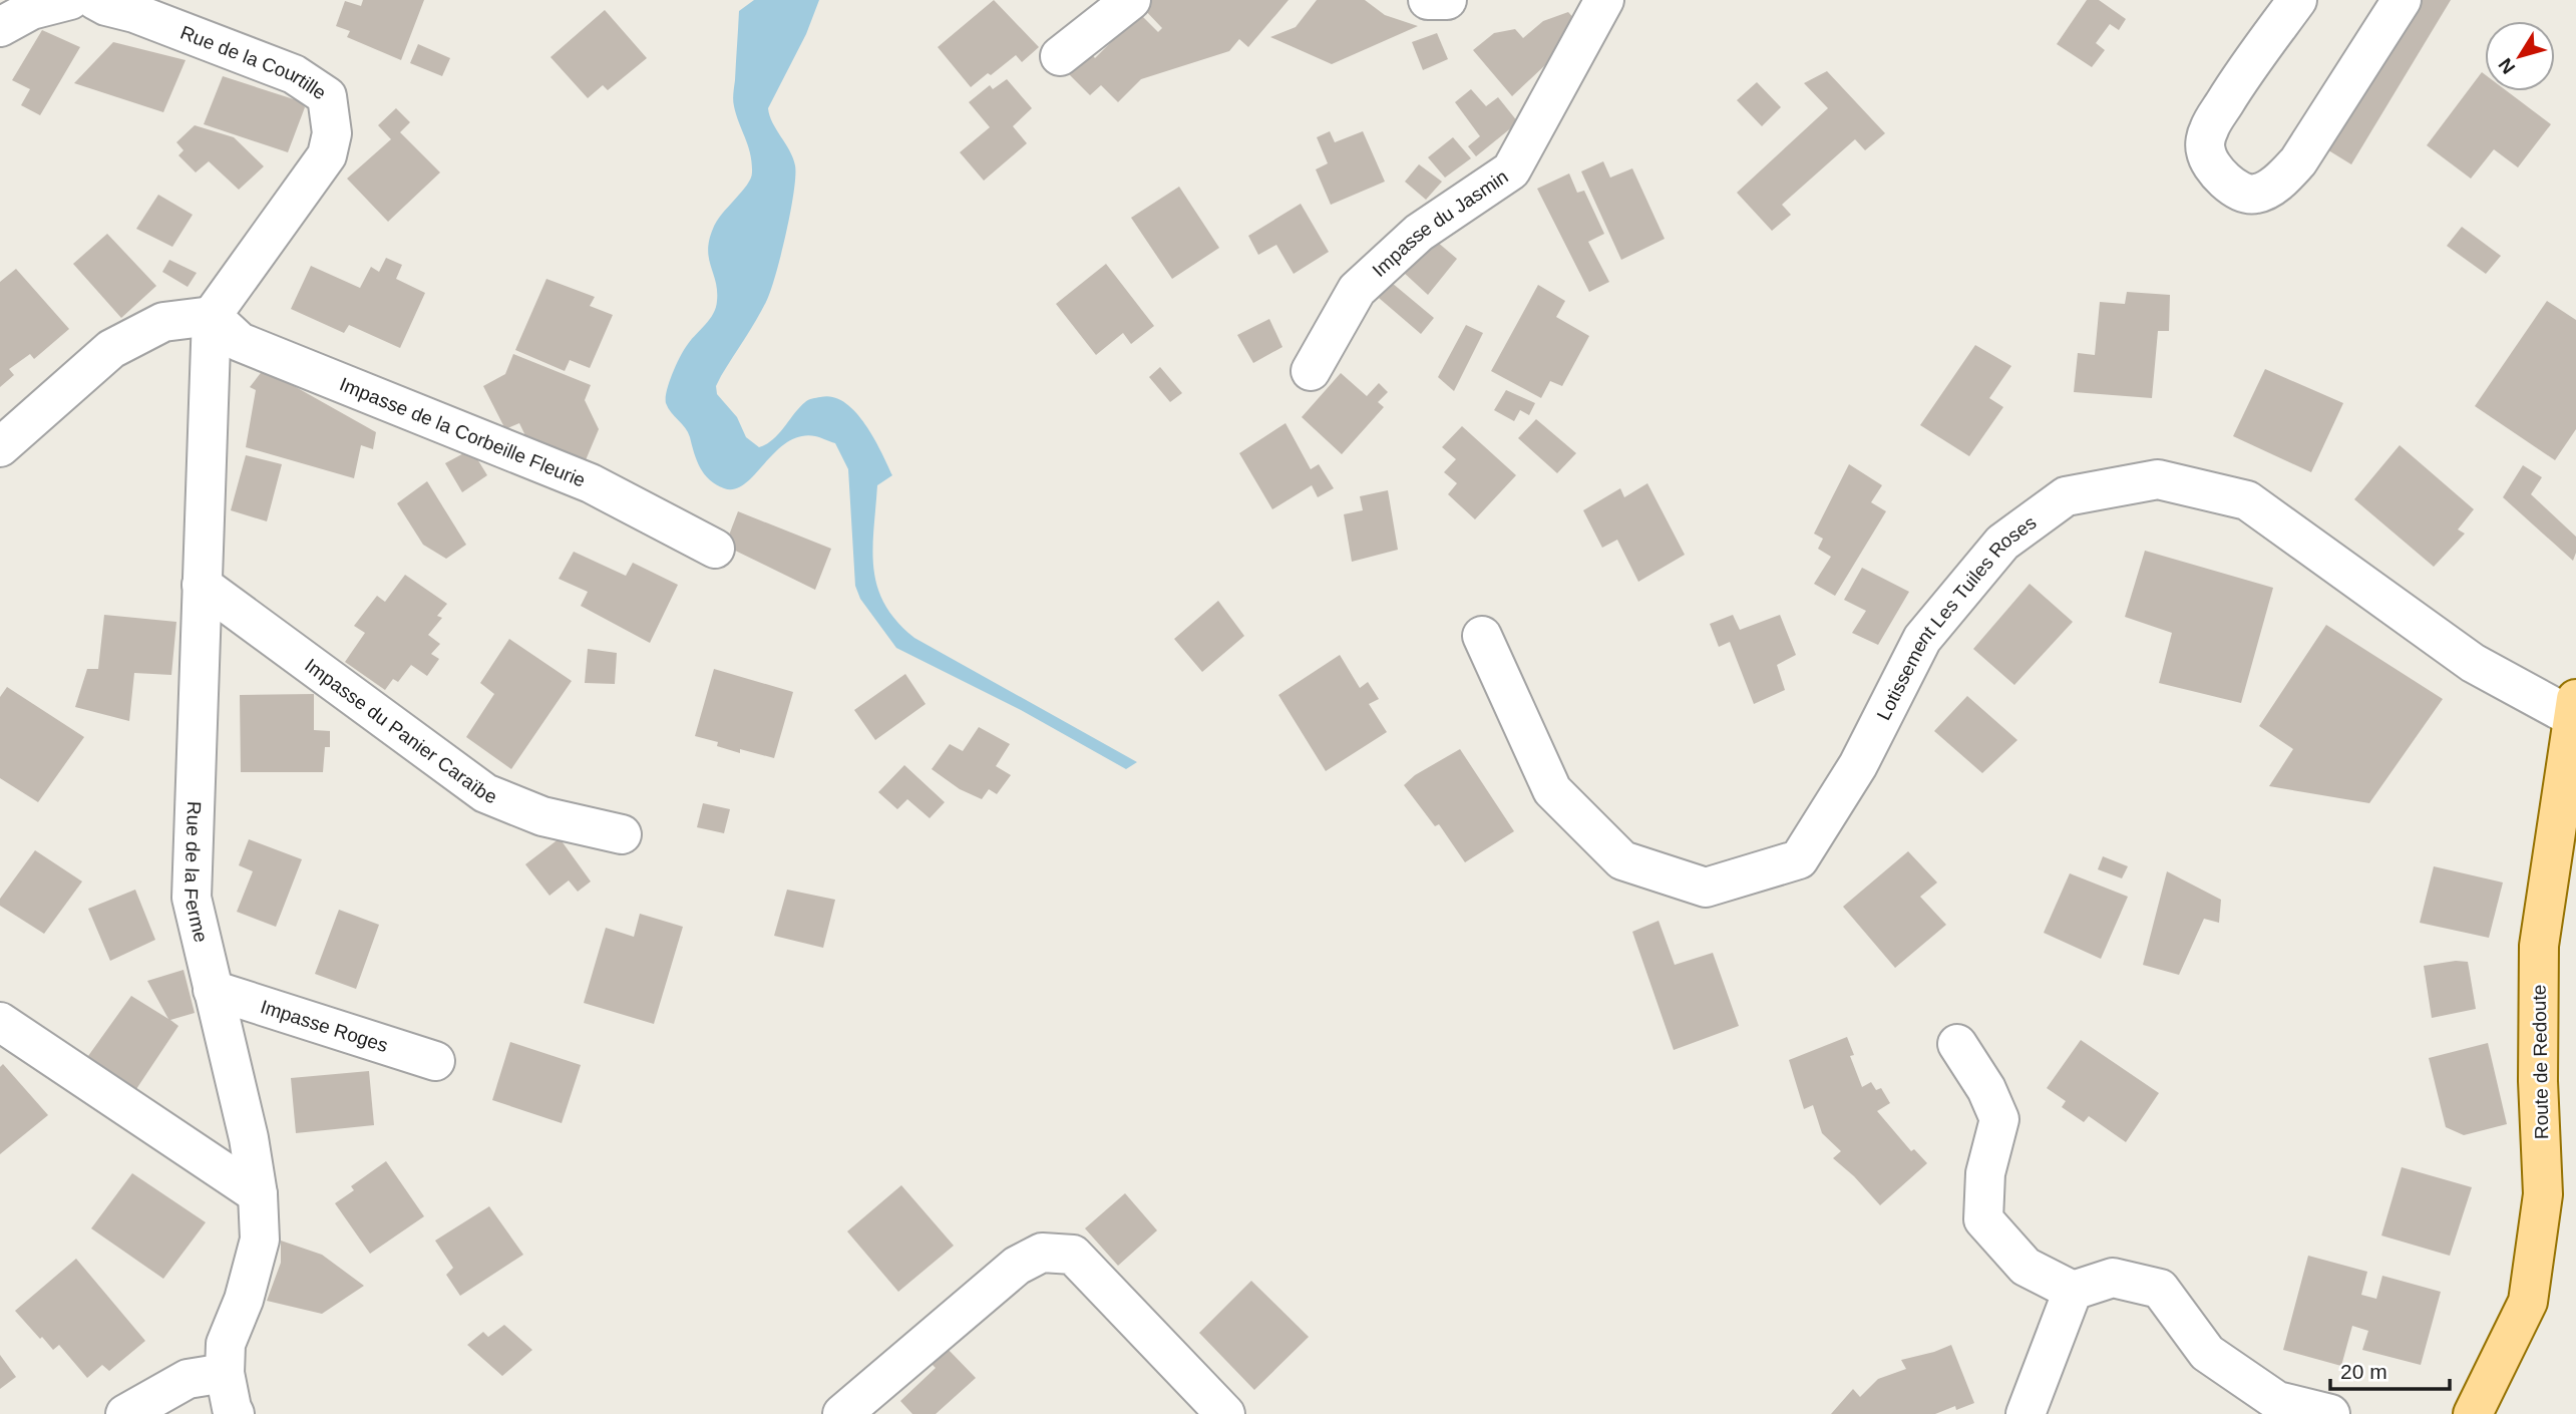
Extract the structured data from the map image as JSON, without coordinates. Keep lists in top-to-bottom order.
{
  "streets": {
    "main road": ["Route de Redoute"],
    "street": [
      "Rue de la Courtille",
      "Impasse du Jasmin",
      "Impasse de la Corbeille Fleurie",
      "Lotissement Les Tuiles Roses",
      "Impasse du Panier Caraïbe",
      "Rue de la Ferme",
      "Impasse Roges"
    ]
  },
  "crossings": [
    ["Rue de la Courtille", "Impasse de la Corbeille Fleurie"],
    ["Rue de la Courtille", "Rue de la Ferme"],
    ["Impasse de la Corbeille Fleurie", "Rue de la Ferme"],
    ["Lotissement Les Tuiles Roses", "Route de Redoute"],
    ["Impasse du Panier Caraïbe", "Rue de la Ferme"],
    ["Rue de la Ferme", "Impasse Roges"]
  ],
  "scale_bar": "20 m",
  "north": "bottom left"
}
